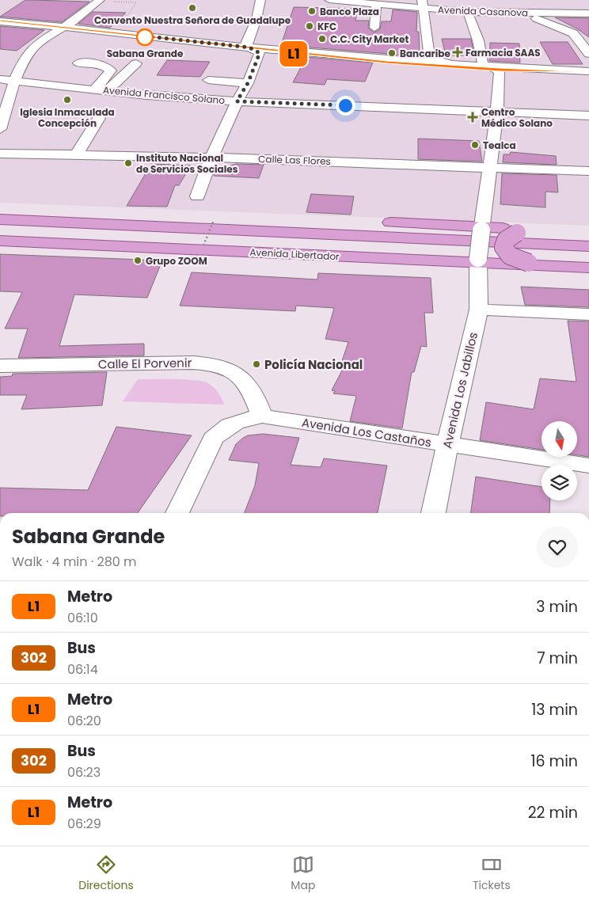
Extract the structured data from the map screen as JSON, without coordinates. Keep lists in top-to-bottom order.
{
  "streets": {
    "main road": ["Avenida Libertador"],
    "street": [
      "Avenida Casanova",
      "Avenida Francisco Solano",
      "Calle Las Flores",
      "Calle El Porvenir",
      "Avenida Los Jabillos",
      "Avenida Los Castaños"
    ]
  },
  "crossings": [
    ["Avenida Libertador", "Avenida Los Jabillos"],
    ["Calle El Porvenir", "Avenida Los Castaños"],
    ["Avenida Los Jabillos", "Avenida Los Castaños"]
  ],
  "places": {
    "other": [
      "Convento Nuestra Señora de Guadalupe",
      "Banco Plaza",
      "KFC",
      "Sabana Grande",
      "C.C. City Market",
      "Bancaribe",
      "Iglesia Inmaculada Concepción",
      "Tealca",
      "Instituto Nacional de Servicios Sociales",
      "Grupo ZOOM",
      "Policía Nacional"
    ],
    "health": ["Farmacia SAAS", "Centro Médico Solano"]
  },
  "lines": ["metro line L1"],
  "north": "bottom",
  "page": {
    "on_map": "L1",
    "heading": ["Sabana Grande", "Walk · 4 min · 280 m"],
    "list": [
      {
        "mark": "L1",
        "name": "Metro",
        "note": "06:10",
        "value": "3 min"
      },
      {
        "mark": "302",
        "name": "Bus",
        "note": "06:14",
        "value": "7 min"
      },
      {
        "mark": "L1",
        "name": "Metro",
        "note": "06:20",
        "value": "13 min"
      },
      {
        "mark": "302",
        "name": "Bus",
        "note": "06:23",
        "value": "16 min"
      },
      {
        "mark": "L1",
        "name": "Metro",
        "note": "06:29",
        "value": "22 min"
      }
    ],
    "tabs": ["Directions", "Map", "Tickets"]
  }
}
